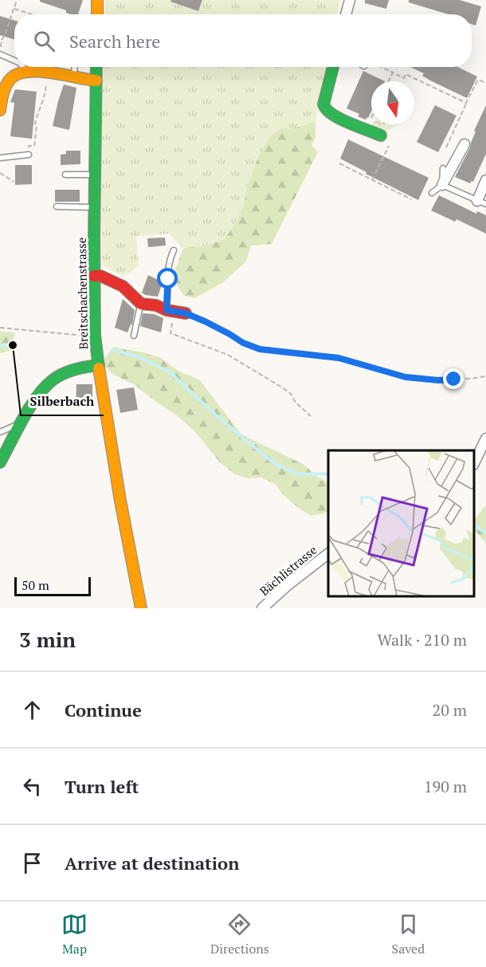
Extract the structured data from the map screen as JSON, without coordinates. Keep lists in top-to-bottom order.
{
  "streets": {
    "street": ["Breitschachenstrasse", "Bächlistrasse"]
  },
  "places": ["Silberbach"],
  "scale_bar": "50 m",
  "north": "bottom",
  "page": {
    "search": "Search here",
    "scale": "50 m",
    "heading": ["3 min", "Walk · 210 m"],
    "list": [
      ["Continue", "20 m"],
      ["Turn left", "190 m"],
      "Arrive at destination"
    ],
    "nav": ["Map", "Directions", "Saved"]
  }
}
